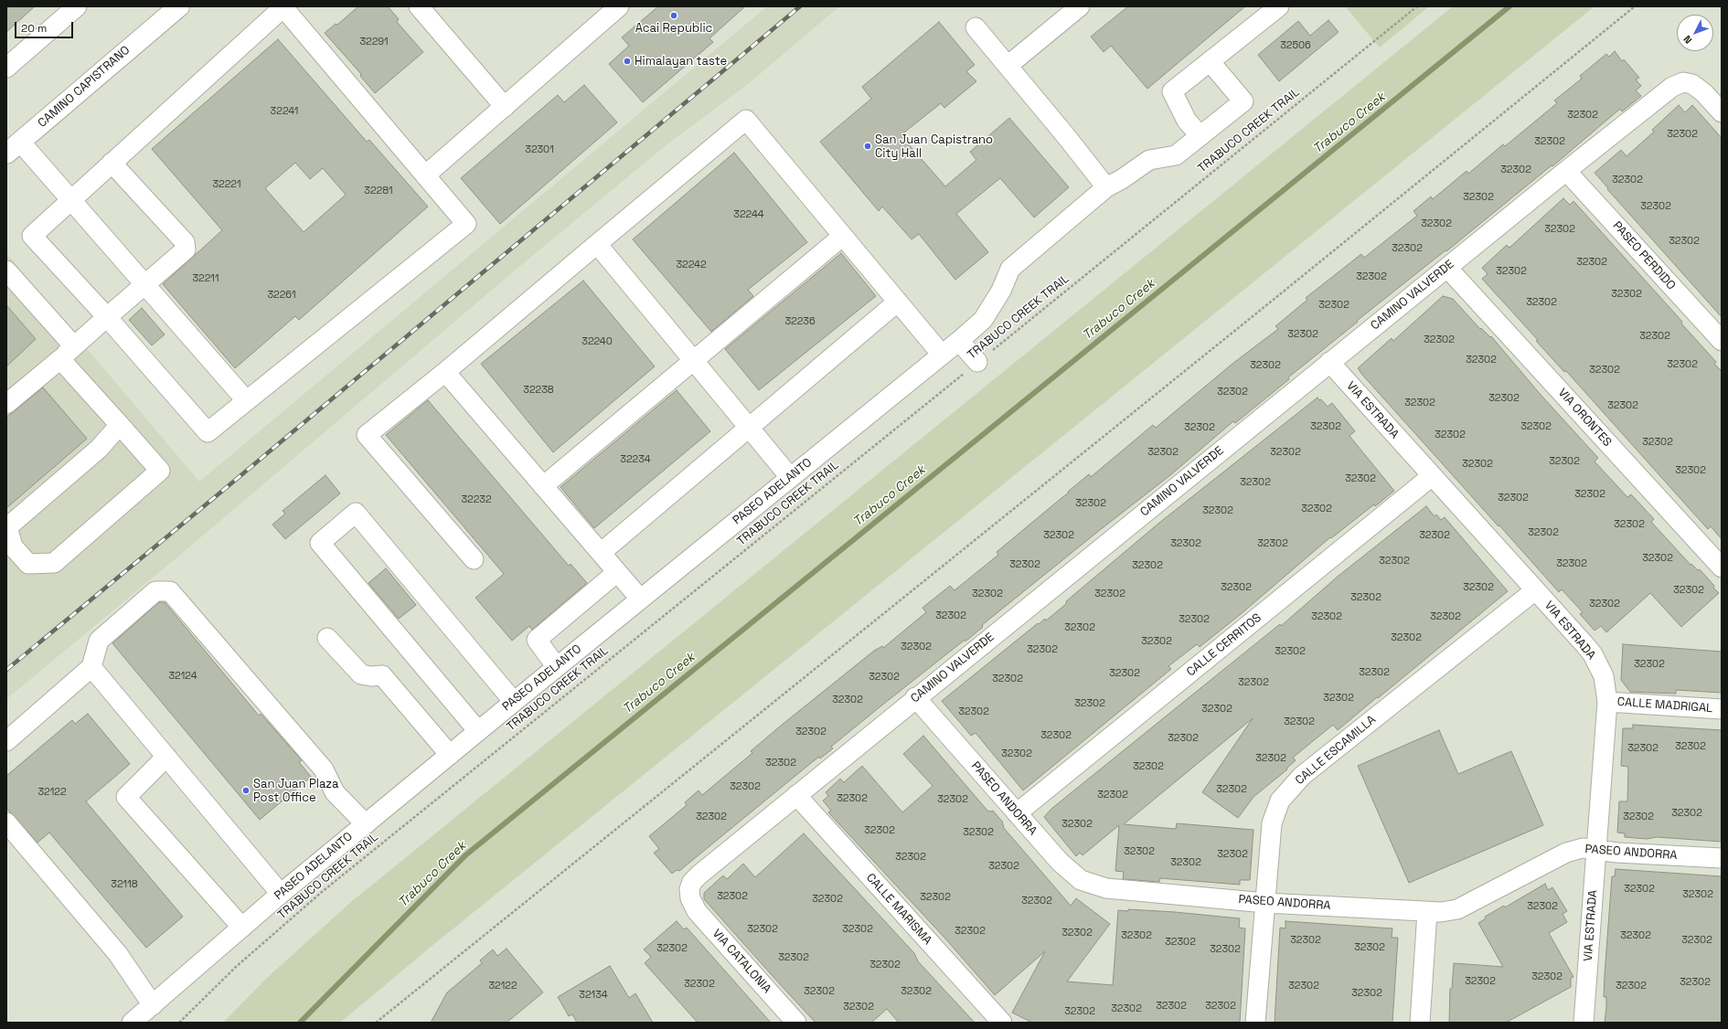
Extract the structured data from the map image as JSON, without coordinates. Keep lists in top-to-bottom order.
{
  "streets": {
    "main road": ["CAMINO CAPISTRANO"],
    "street": [
      "PASEO PERDIDO",
      "CAMINO VALVERDE",
      "VIA ESTRADA",
      "VIA ORONTES",
      "PASEO ADELANTO",
      "CALLE CERRITOS",
      "CALLE MADRIGAL",
      "CALLE ESCAMILLA",
      "PASEO ANDORRA",
      "CALLE MARISMA",
      "VIA CATALONIA"
    ],
    "path": ["TRABUCO CREEK TRAIL"]
  },
  "crossings": [
    ["PASEO PERDIDO", "CAMINO VALVERDE"],
    ["CAMINO VALVERDE", "VIA ESTRADA"],
    ["CAMINO VALVERDE", "VIA ORONTES"],
    ["CAMINO VALVERDE", "PASEO ANDORRA"],
    ["CAMINO VALVERDE", "CALLE MARISMA"],
    ["CAMINO VALVERDE", "VIA CATALONIA"],
    ["VIA ESTRADA", "CALLE CERRITOS"],
    ["VIA ESTRADA", "CALLE MADRIGAL"],
    ["VIA ESTRADA", "CALLE ESCAMILLA"],
    ["VIA ESTRADA", "PASEO ANDORRA"],
    ["CALLE CERRITOS", "PASEO ANDORRA"],
    ["CALLE ESCAMILLA", "PASEO ANDORRA"]
  ],
  "water": ["Trabuco Creek"],
  "places": [
    "Acai Republic",
    "Himalayan taste",
    "San Juan Capistrano City Hall",
    "San Juan Plaza Post Office"
  ],
  "house_numbers": [
    "32291",
    "32506",
    "32241",
    "32302",
    "32302",
    "32302",
    "32301",
    "32302",
    "32302",
    "32221",
    "32281",
    "32302",
    "32302",
    "32244",
    "32302",
    "32302",
    "32302",
    "32302",
    "32302",
    "32242",
    "32302",
    "32302",
    "32211",
    "32302",
    "32261",
    "32302",
    "32302",
    "32236",
    "32302",
    "32302",
    "32302",
    "32240",
    "32302",
    "32302",
    "32302",
    "32302",
    "32238",
    "32302",
    "32302",
    "32302",
    "32302",
    "32302",
    "32302",
    "32302",
    "32302",
    "32302",
    "32302",
    "32302",
    "32234",
    "32302",
    "32302",
    "32302",
    "32302",
    "32302",
    "32302",
    "32302",
    "32232",
    "32302",
    "32302",
    "32302",
    "32302",
    "32302",
    "32302",
    "32302",
    "32302",
    "32302",
    "32302",
    "32302",
    "32302",
    "32302",
    "32302",
    "32302",
    "32302",
    "32302",
    "32302",
    "32302",
    "32302",
    "32302",
    "32302",
    "32302",
    "32302",
    "32302",
    "32302",
    "32302",
    "32302",
    "32302",
    "32302",
    "32302",
    "32302",
    "32302",
    "32302",
    "32124",
    "32302",
    "32302",
    "32302",
    "32302",
    "32302",
    "32302",
    "32302",
    "32302",
    "32302",
    "32302",
    "32302",
    "32302",
    "32302",
    "32302",
    "32302",
    "32302",
    "32302",
    "32302",
    "32302",
    "32302",
    "32122",
    "32302",
    "32302",
    "32302",
    "32302",
    "32302",
    "32302",
    "32302",
    "32302",
    "32302",
    "32302",
    "32302",
    "32302",
    "32302",
    "32302",
    "32118",
    "32302",
    "32302",
    "32302",
    "32302",
    "32302",
    "32302",
    "32302",
    "32302",
    "32302",
    "32302",
    "32302",
    "32302",
    "32302",
    "32302",
    "32302",
    "32302",
    "32302",
    "32302",
    "32302",
    "32302",
    "32302",
    "32302",
    "32302",
    "32302",
    "32302",
    "32122",
    "32302",
    "32302",
    "32302",
    "32302",
    "32302",
    "32134",
    "32302",
    "32302",
    "32302",
    "32302",
    "32302"
  ],
  "scale_bar": "20 m",
  "north": "bottom left"
}
